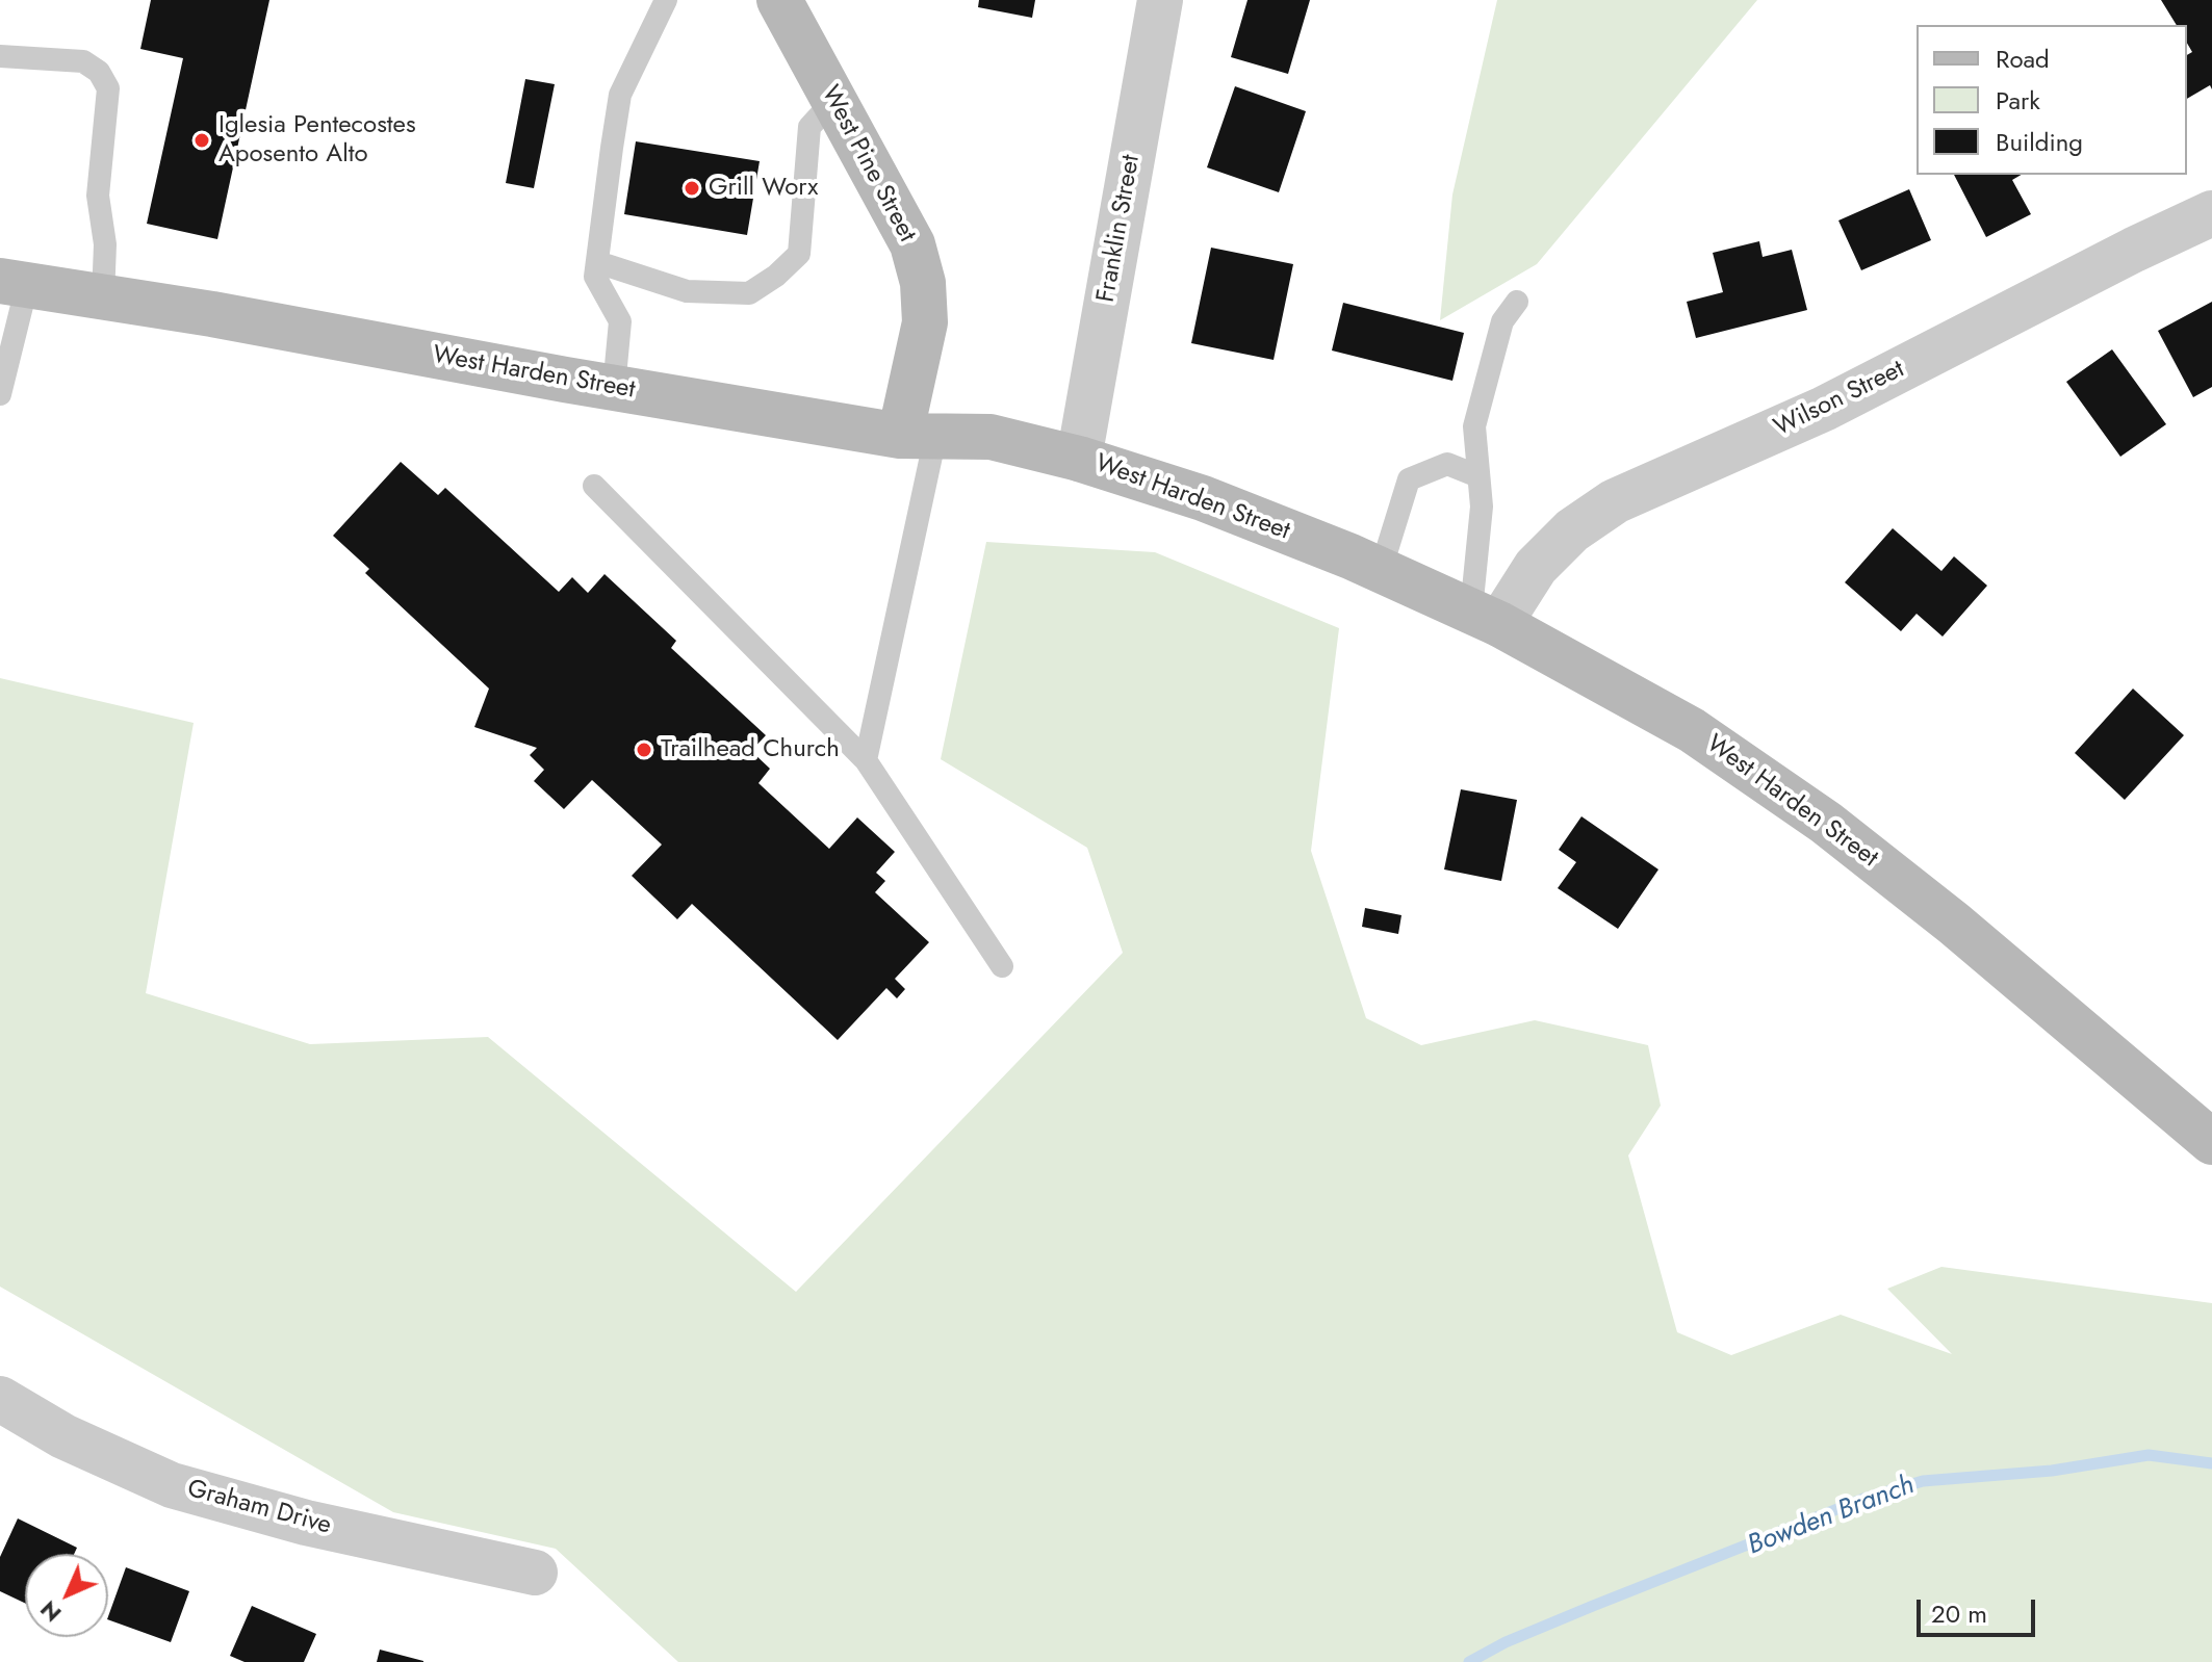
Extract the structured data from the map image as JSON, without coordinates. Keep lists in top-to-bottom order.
{
  "streets": {
    "main road": ["West Pine Street", "West Harden Street"],
    "street": ["Franklin Street", "Wilson Street", "Graham Drive"]
  },
  "crossings": [
    ["West Pine Street", "West Harden Street"],
    ["Franklin Street", "West Harden Street"],
    ["West Harden Street", "Wilson Street"]
  ],
  "water": ["Bowden Branch"],
  "places": ["Iglesia Pentecostes Aposento Alto", "Grill Worx", "Trailhead Church"],
  "legend": ["Road", "Park", "Building"],
  "scale_bar": "20 m",
  "north": "bottom left"
}
